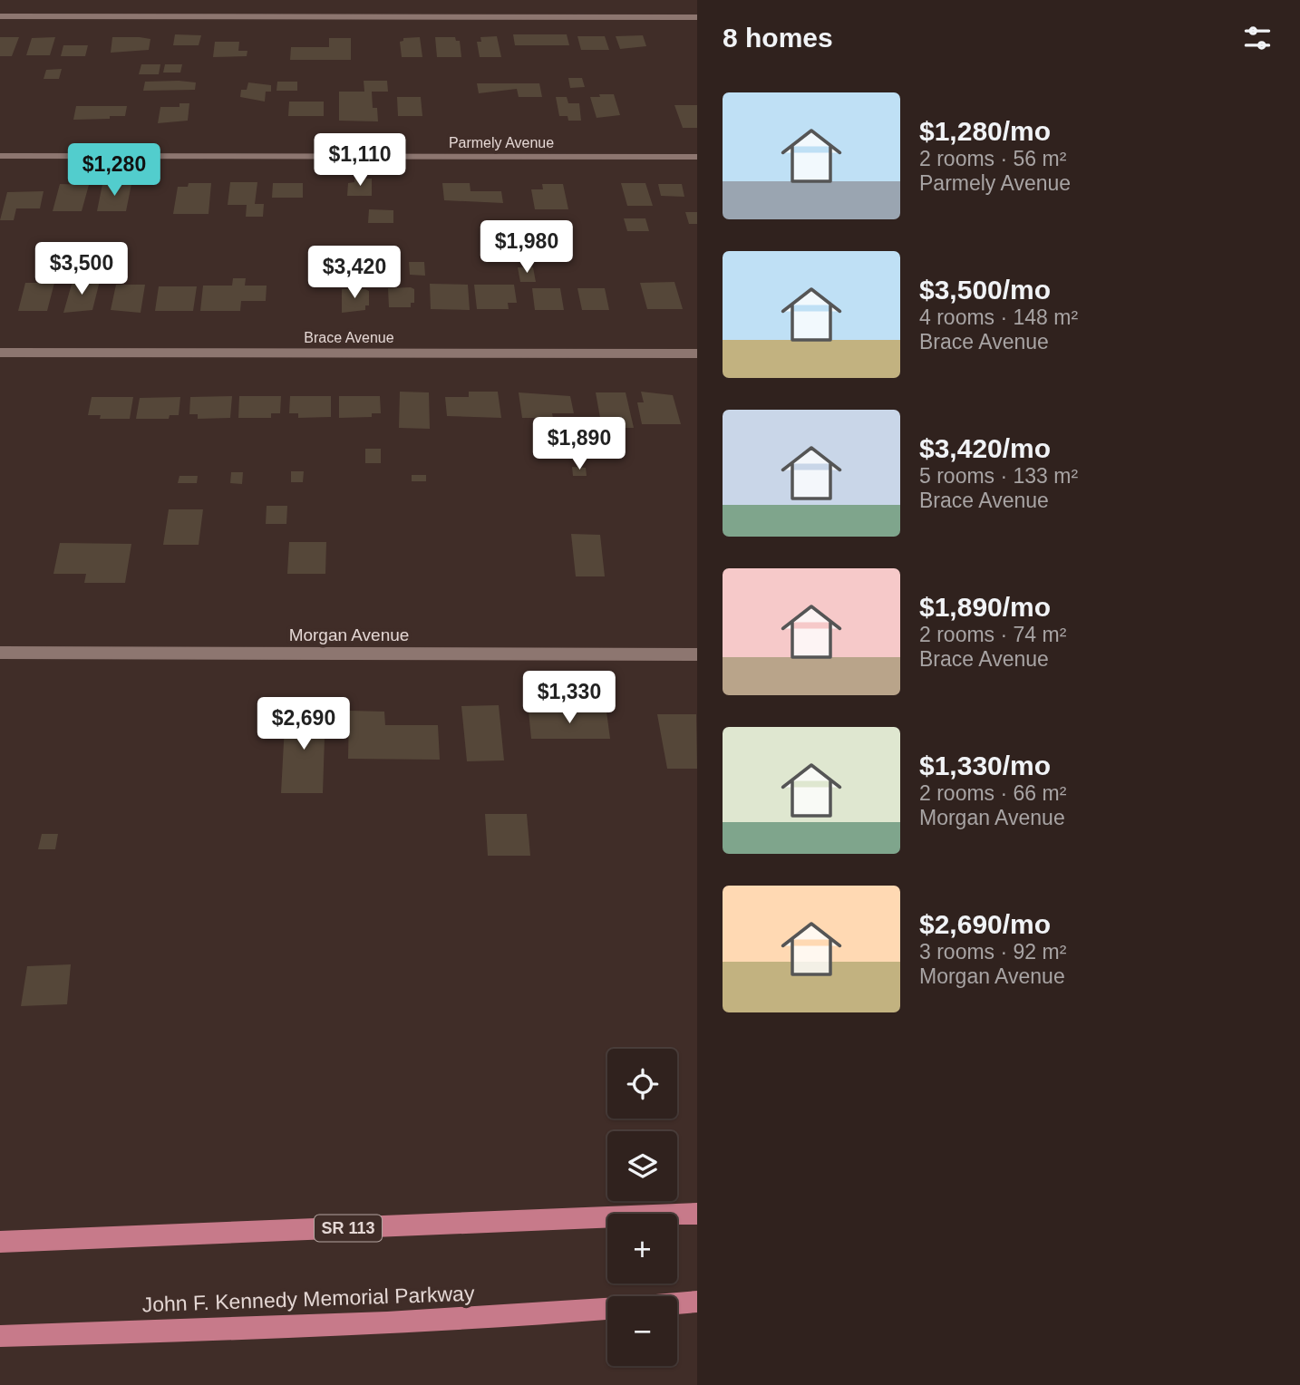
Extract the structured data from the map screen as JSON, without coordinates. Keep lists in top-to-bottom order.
{
  "streets": {
    "main road": ["SR 113", "John F. Kennedy Memorial Parkway"],
    "street": ["Parmely Avenue", "Brace Avenue", "Morgan Avenue"]
  },
  "page": {
    "heading": "8 homes",
    "list": [
      {
        "name": "$1,280/mo",
        "note": "2 rooms · 56 m² · Parmely Avenue"
      },
      {
        "name": "$3,500/mo",
        "note": "4 rooms · 148 m² · Brace Avenue"
      },
      {
        "name": "$3,420/mo",
        "note": "5 rooms · 133 m² · Brace Avenue"
      },
      {
        "name": "$1,890/mo",
        "note": "2 rooms · 74 m² · Brace Avenue"
      },
      {
        "name": "$1,330/mo",
        "note": "2 rooms · 66 m² · Morgan Avenue"
      },
      {
        "name": "$2,690/mo",
        "note": "3 rooms · 92 m² · Morgan Avenue"
      }
    ],
    "price": [
      "$1,110",
      "$1,280",
      "$1,980",
      "$3,500",
      "$3,420",
      "$1,890",
      "$1,330",
      "$2,690"
    ],
    "map_buttons": ["+", "−"]
  }
}
